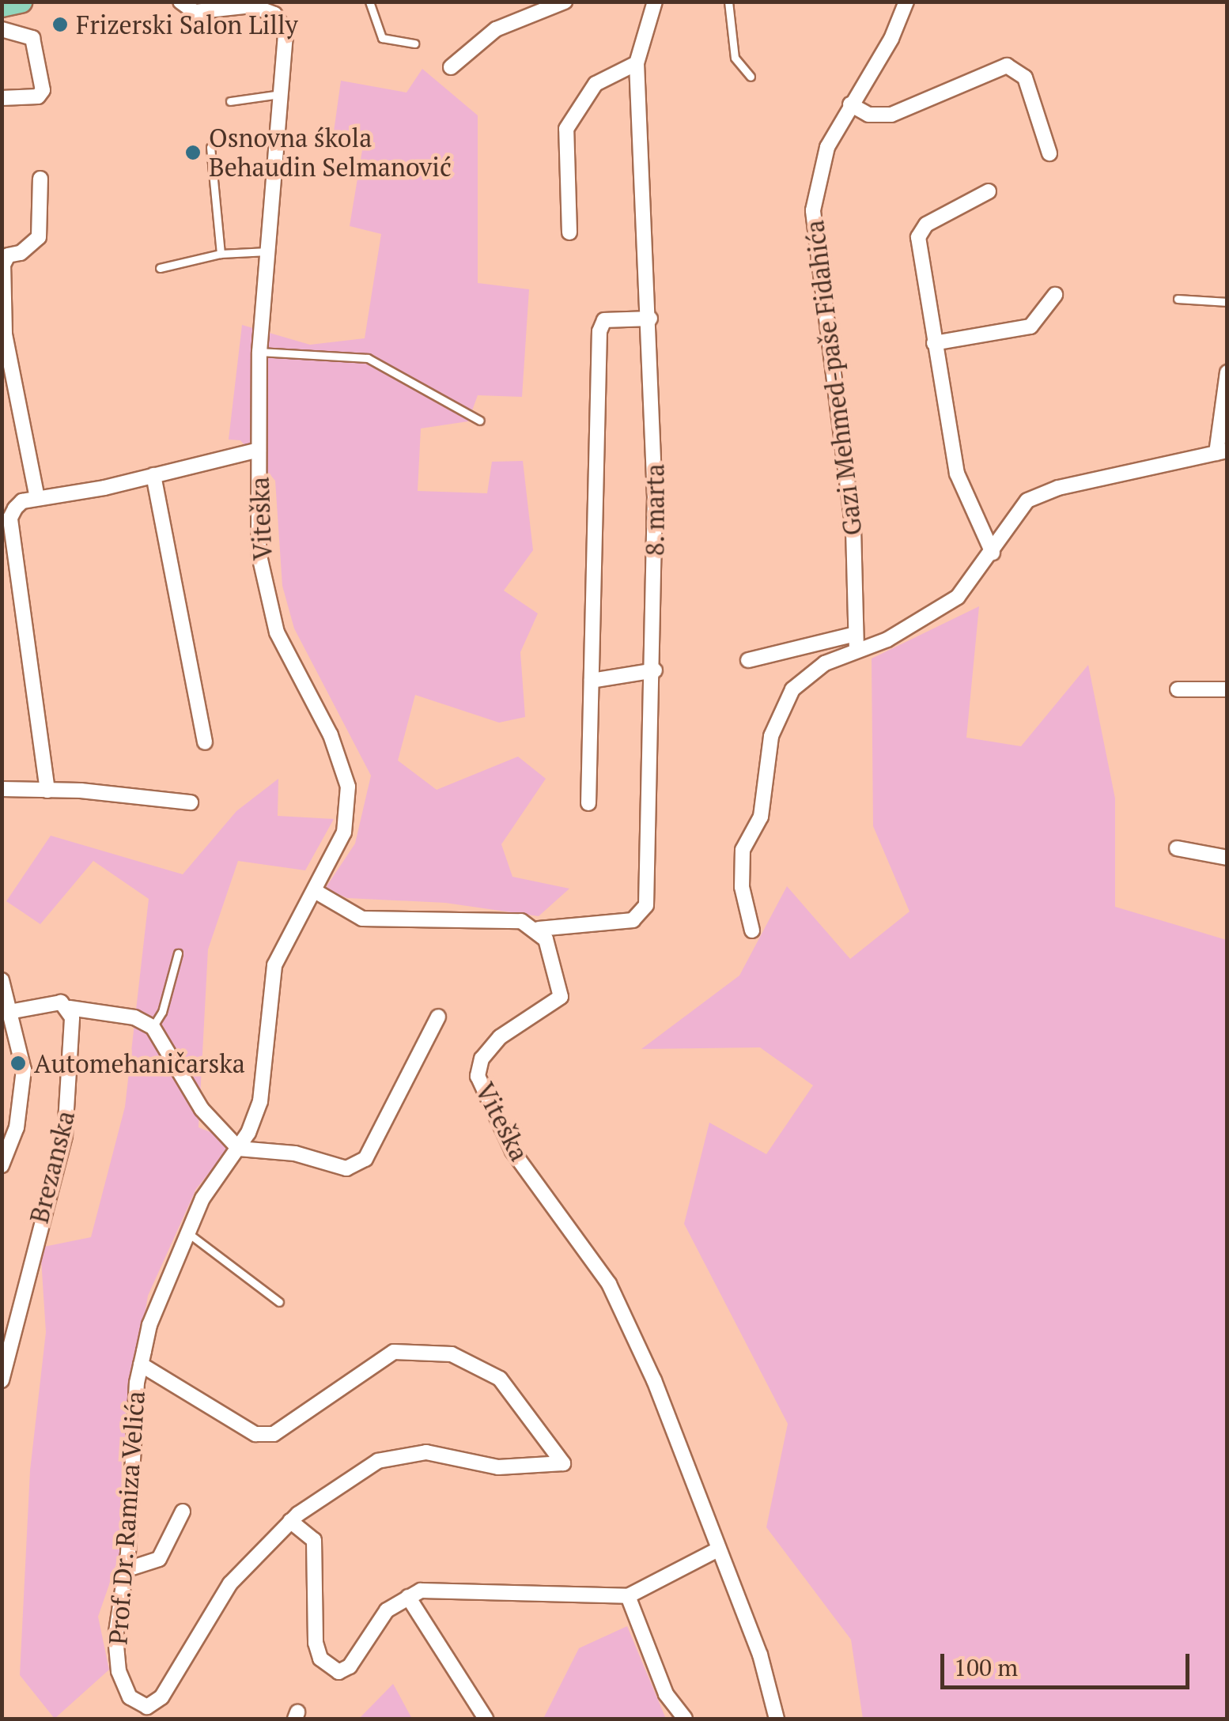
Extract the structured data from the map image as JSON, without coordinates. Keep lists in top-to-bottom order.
{
  "streets": {
    "street": [
      "Gazi Mehmed-paše Fidahića",
      "8. marta",
      "Viteška",
      "Brezanska",
      "Prof. Dr. Ramiza Velića"
    ]
  },
  "crossings": [
    ["8. marta", "Viteška"],
    ["Viteška", "Prof. Dr. Ramiza Velića"]
  ],
  "places": ["Frizerski Salon Lilly", "Osnovna śkola Behaudin Selmanović", "Automehaničarska"],
  "scale_bar": "100 m"
}
